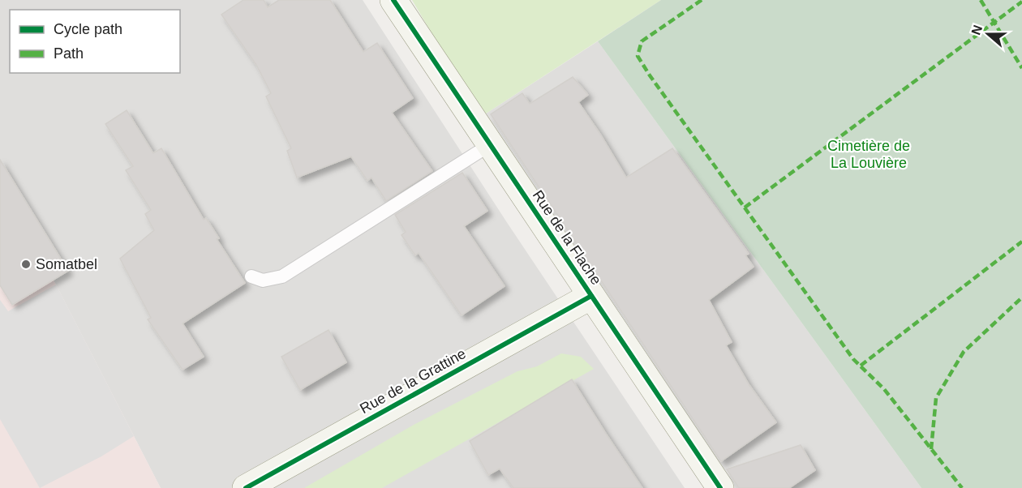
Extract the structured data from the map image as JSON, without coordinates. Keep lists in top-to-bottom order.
{
  "streets": {
    "street": ["Rue de la Flache", "Rue de la Grattine"]
  },
  "crossings": [
    ["Rue de la Flache", "Rue de la Grattine"]
  ],
  "parks": ["Cimetière de La Louvière"],
  "places": ["Somatbel"],
  "legend": ["Cycle path", "Path"],
  "north": "left"
}
